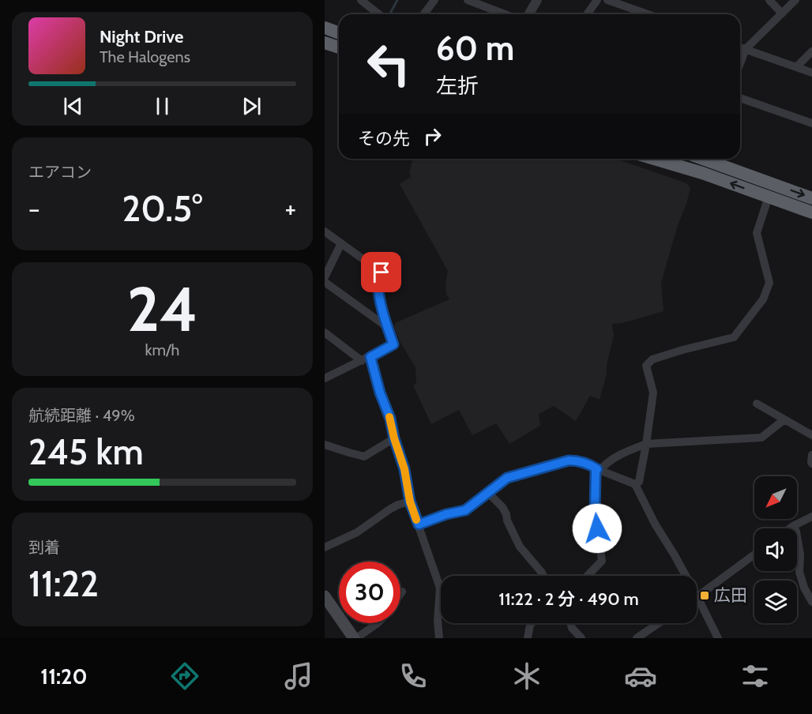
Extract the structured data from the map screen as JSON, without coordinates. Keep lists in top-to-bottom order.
{
  "places": {
    "transit": ["広田"]
  },
  "north": "bottom left",
  "page": {
    "turn": ["60 m", "左折"],
    "song": ["Night Drive", "The Halogens"],
    "then": "その先",
    "tile": [
      "エアコン",
      ["24", "km/h"],
      ["航続距離 · 49%", "245 km"],
      ["到着", "11:22"]
    ],
    "heat": ["−", "20.5°", "+"],
    "limit": "30",
    "trip": "11:22 · 2 分 · 490 m",
    "tabs": "11:20"
  }
}
